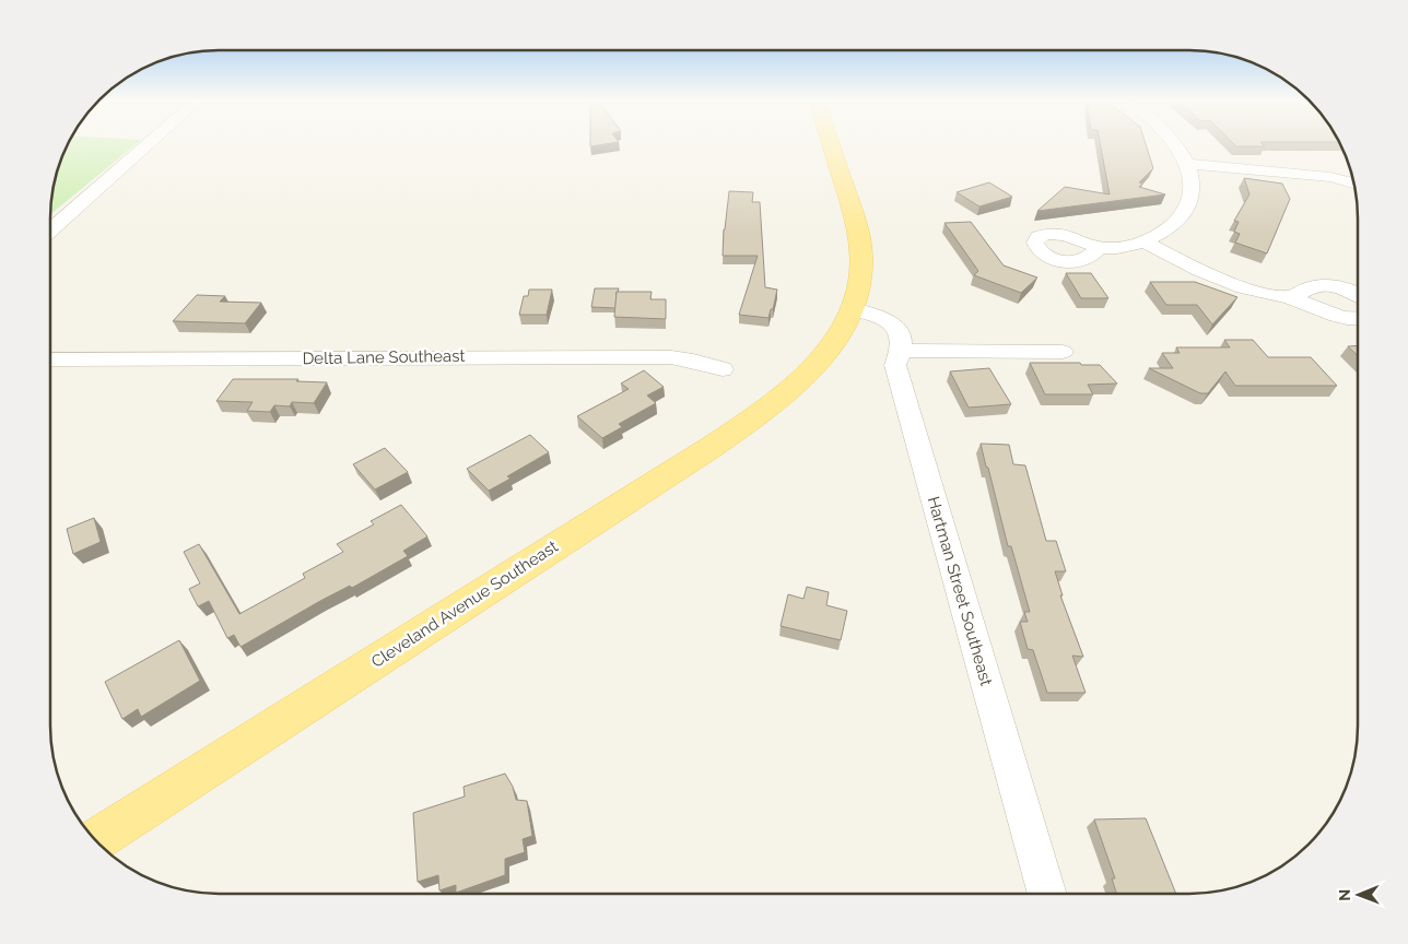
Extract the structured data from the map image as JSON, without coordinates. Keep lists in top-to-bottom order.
{
  "streets": {
    "main road": ["Cleveland Avenue Southeast"],
    "street": ["Delta Lane Southeast", "Hartman Street Southeast"]
  },
  "crossings": [
    ["Hartman Street Southeast", "Cleveland Avenue Southeast"]
  ],
  "north": "left"
}
